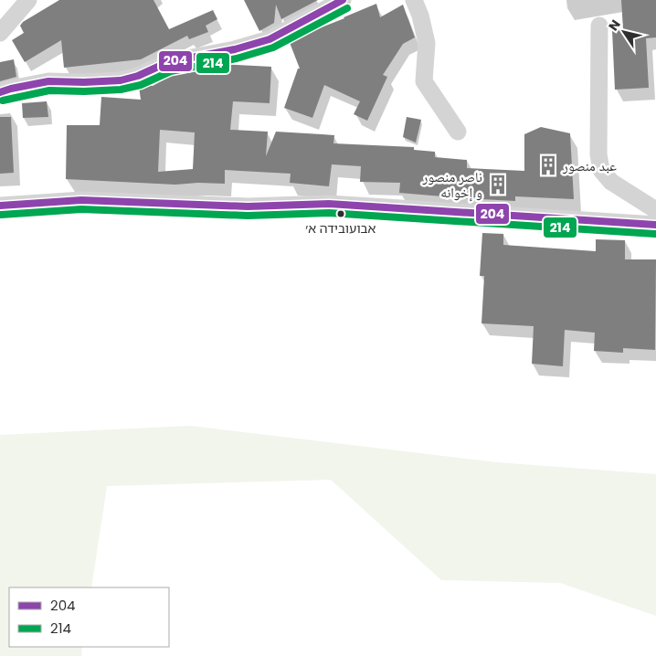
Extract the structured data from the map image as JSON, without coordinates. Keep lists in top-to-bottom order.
{
  "places": {
    "building": ["عبد منصور", "ناصر منصور و إخوانه"],
    "other": ["אבועובידה א׳"]
  },
  "lines": ["transit line 204", "transit line 214"],
  "legend": ["204", "214"],
  "north": "top left"
}
